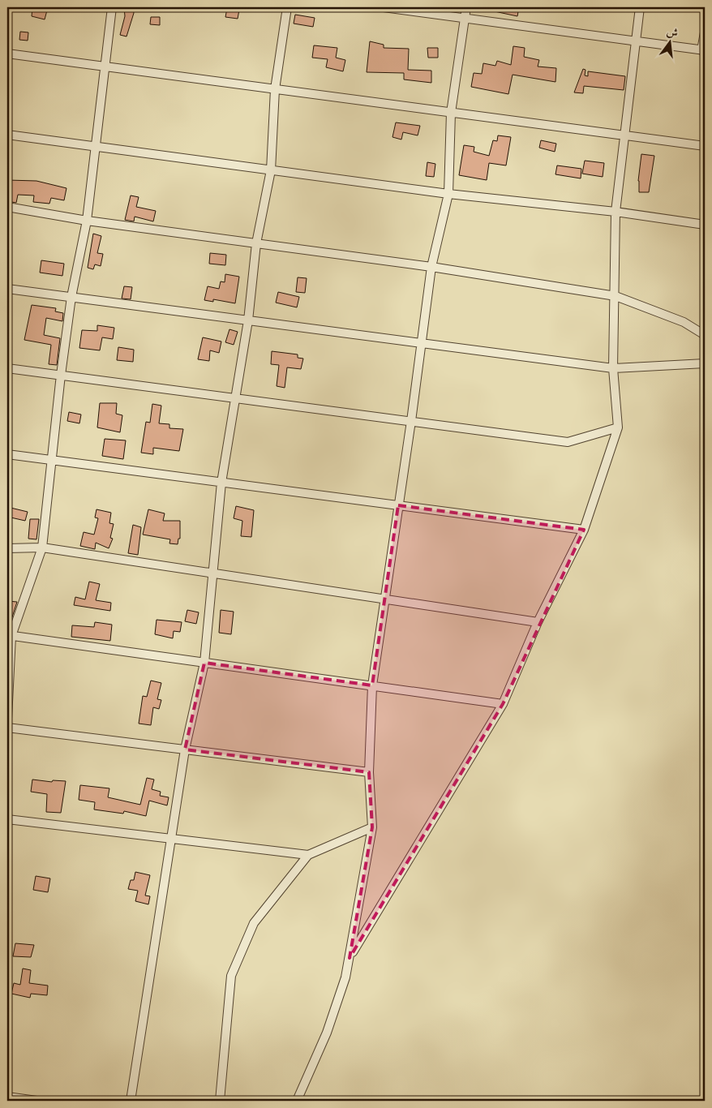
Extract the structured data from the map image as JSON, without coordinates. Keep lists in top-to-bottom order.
{
  "north": "top"
}
